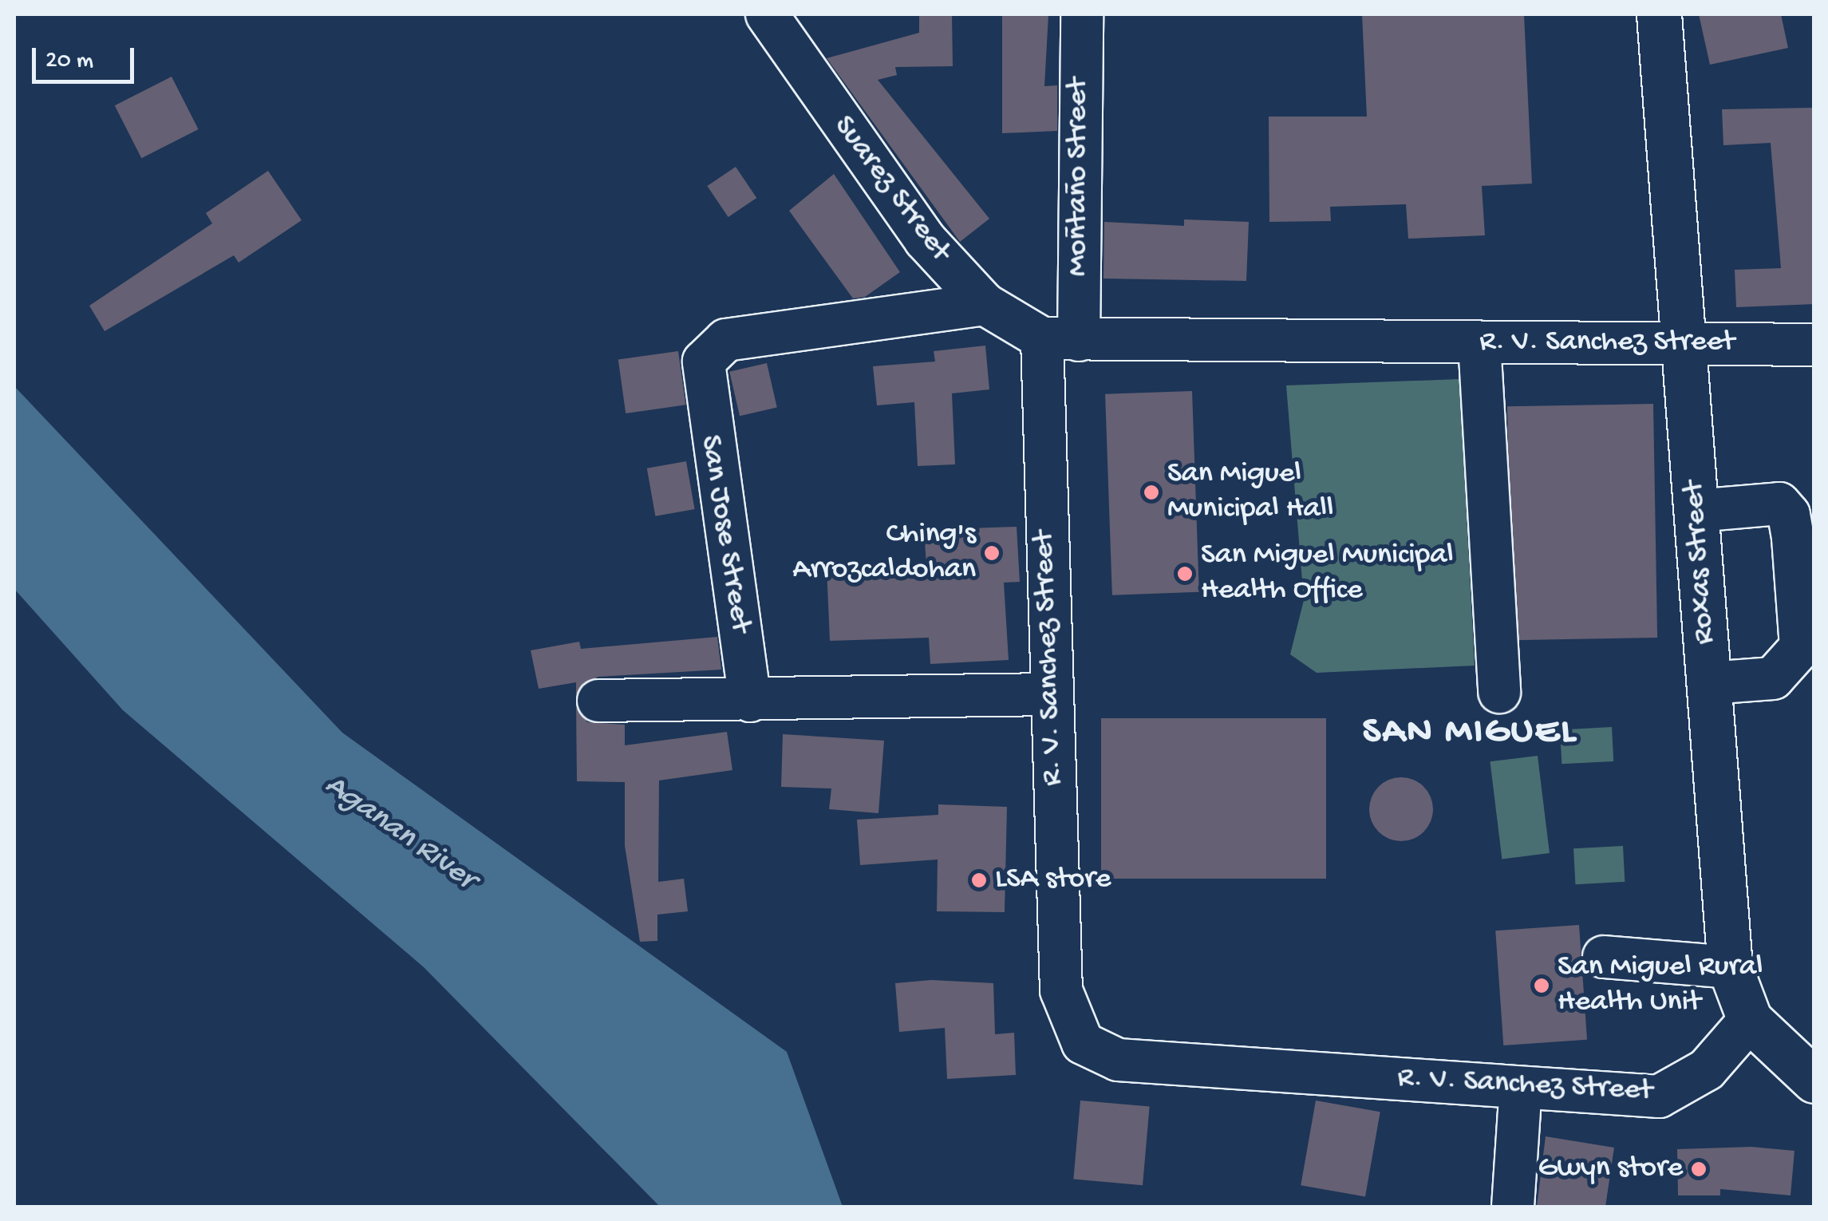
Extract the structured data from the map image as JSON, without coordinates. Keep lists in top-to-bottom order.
{
  "streets": {
    "main road": ["Roxas Street"],
    "street": [
      "Moñtaño Street",
      "Suarez Street",
      "R. V. Sanchez Street",
      "San Jose Street"
    ]
  },
  "crossings": [
    ["Moñtaño Street", "Suarez Street"],
    ["Moñtaño Street", "R. V. Sanchez Street"],
    ["Suarez Street", "R. V. Sanchez Street"],
    ["Suarez Street", "San Jose Street"],
    ["R. V. Sanchez Street", "Roxas Street"]
  ],
  "districts": ["SAN MIGUEL"],
  "water": ["Aganan River"],
  "places": [
    "San Miguel Municipal Hall",
    "Ching's Arrozcaldohan",
    "San Miguel Municipal Health Office",
    "LSA store",
    "San Miguel Rural Health Unit",
    "Gwyn store"
  ],
  "scale_bar": "20 m"
}
